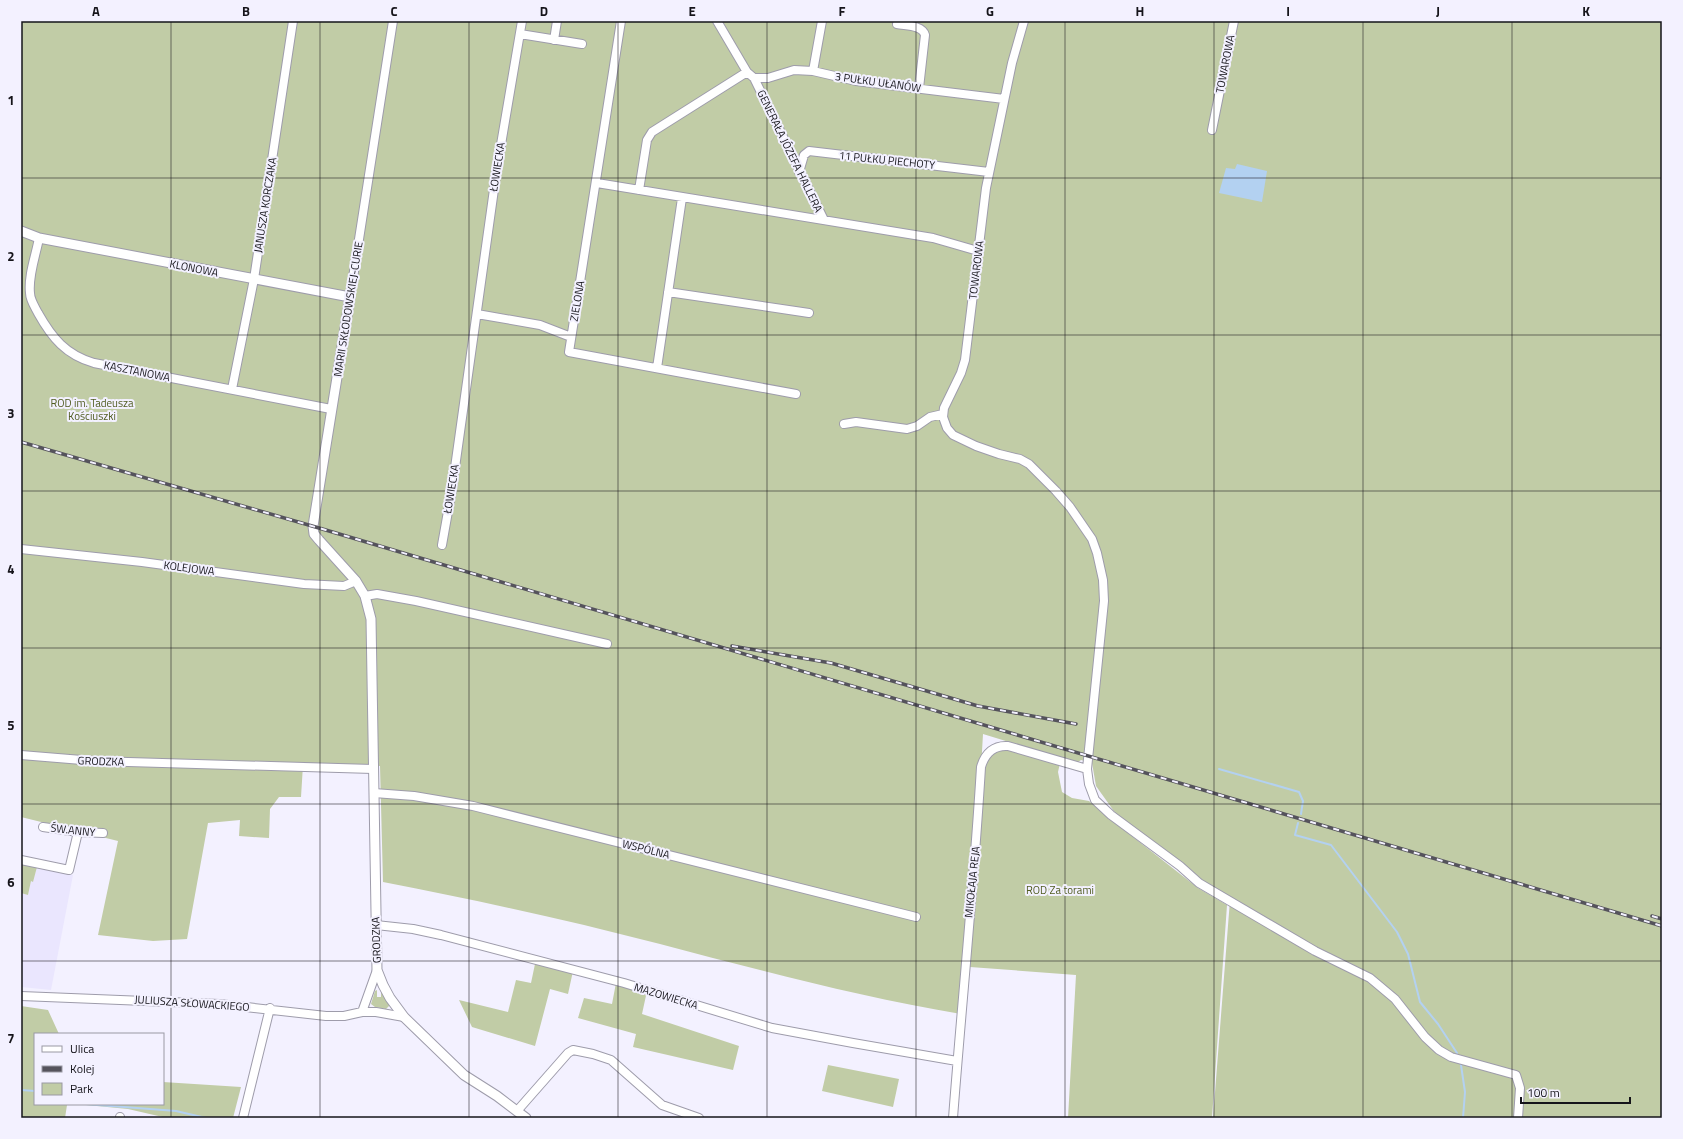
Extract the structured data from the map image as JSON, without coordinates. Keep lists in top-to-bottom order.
{
  "streets": {
    "street": [
      "TOWAROWA",
      "3 PUŁKU UŁANÓW",
      "GENERAŁA JÓZEFA HALLERA",
      "11 PUŁKU PIECHOTY",
      "ŁOWIECKA",
      "JANUSZA KORCZAKA",
      "KLONOWA",
      "ZIELONA",
      "MARII SKŁODOWSKIEJ-CURIE",
      "KASZTANOWA",
      "KOLEJOWA",
      "GRODZKA",
      "ŚW.ANNY",
      "WSPÓLNA",
      "MIKOŁAJA REJA",
      "MAZOWIECKA",
      "JULIUSZA SŁOWACKIEGO"
    ]
  },
  "crossings": [
    ["TOWAROWA", "3 PUŁKU UŁANÓW"],
    ["TOWAROWA", "GENERAŁA JÓZEFA HALLERA"],
    ["TOWAROWA", "11 PUŁKU PIECHOTY"],
    ["3 PUŁKU UŁANÓW", "GENERAŁA JÓZEFA HALLERA"],
    ["GENERAŁA JÓZEFA HALLERA", "11 PUŁKU PIECHOTY"],
    ["JANUSZA KORCZAKA", "KLONOWA"],
    ["JANUSZA KORCZAKA", "KASZTANOWA"],
    ["KLONOWA", "MARII SKŁODOWSKIEJ-CURIE"],
    ["KLONOWA", "KASZTANOWA"],
    ["MARII SKŁODOWSKIEJ-CURIE", "KASZTANOWA"],
    ["MARII SKŁODOWSKIEJ-CURIE", "KOLEJOWA"],
    ["MARII SKŁODOWSKIEJ-CURIE", "GRODZKA"],
    ["KOLEJOWA", "GRODZKA"],
    ["GRODZKA", "WSPÓLNA"],
    ["GRODZKA", "MAZOWIECKA"],
    ["GRODZKA", "JULIUSZA SŁOWACKIEGO"],
    ["MIKOŁAJA REJA", "MAZOWIECKA"]
  ],
  "parks": ["ROD im. Tadeusza Kościuszki", "ROD Za torami"],
  "legend": ["Ulica", "Kolej", "Park"],
  "scale_bar": "100 m",
  "grid": {
    "columns": [
      "A",
      "B",
      "C",
      "D",
      "E",
      "F",
      "G",
      "H",
      "I",
      "J",
      "K"
    ],
    "rows": [
      "1",
      "2",
      "3",
      "4",
      "5",
      "6",
      "7"
    ]
  }
}
